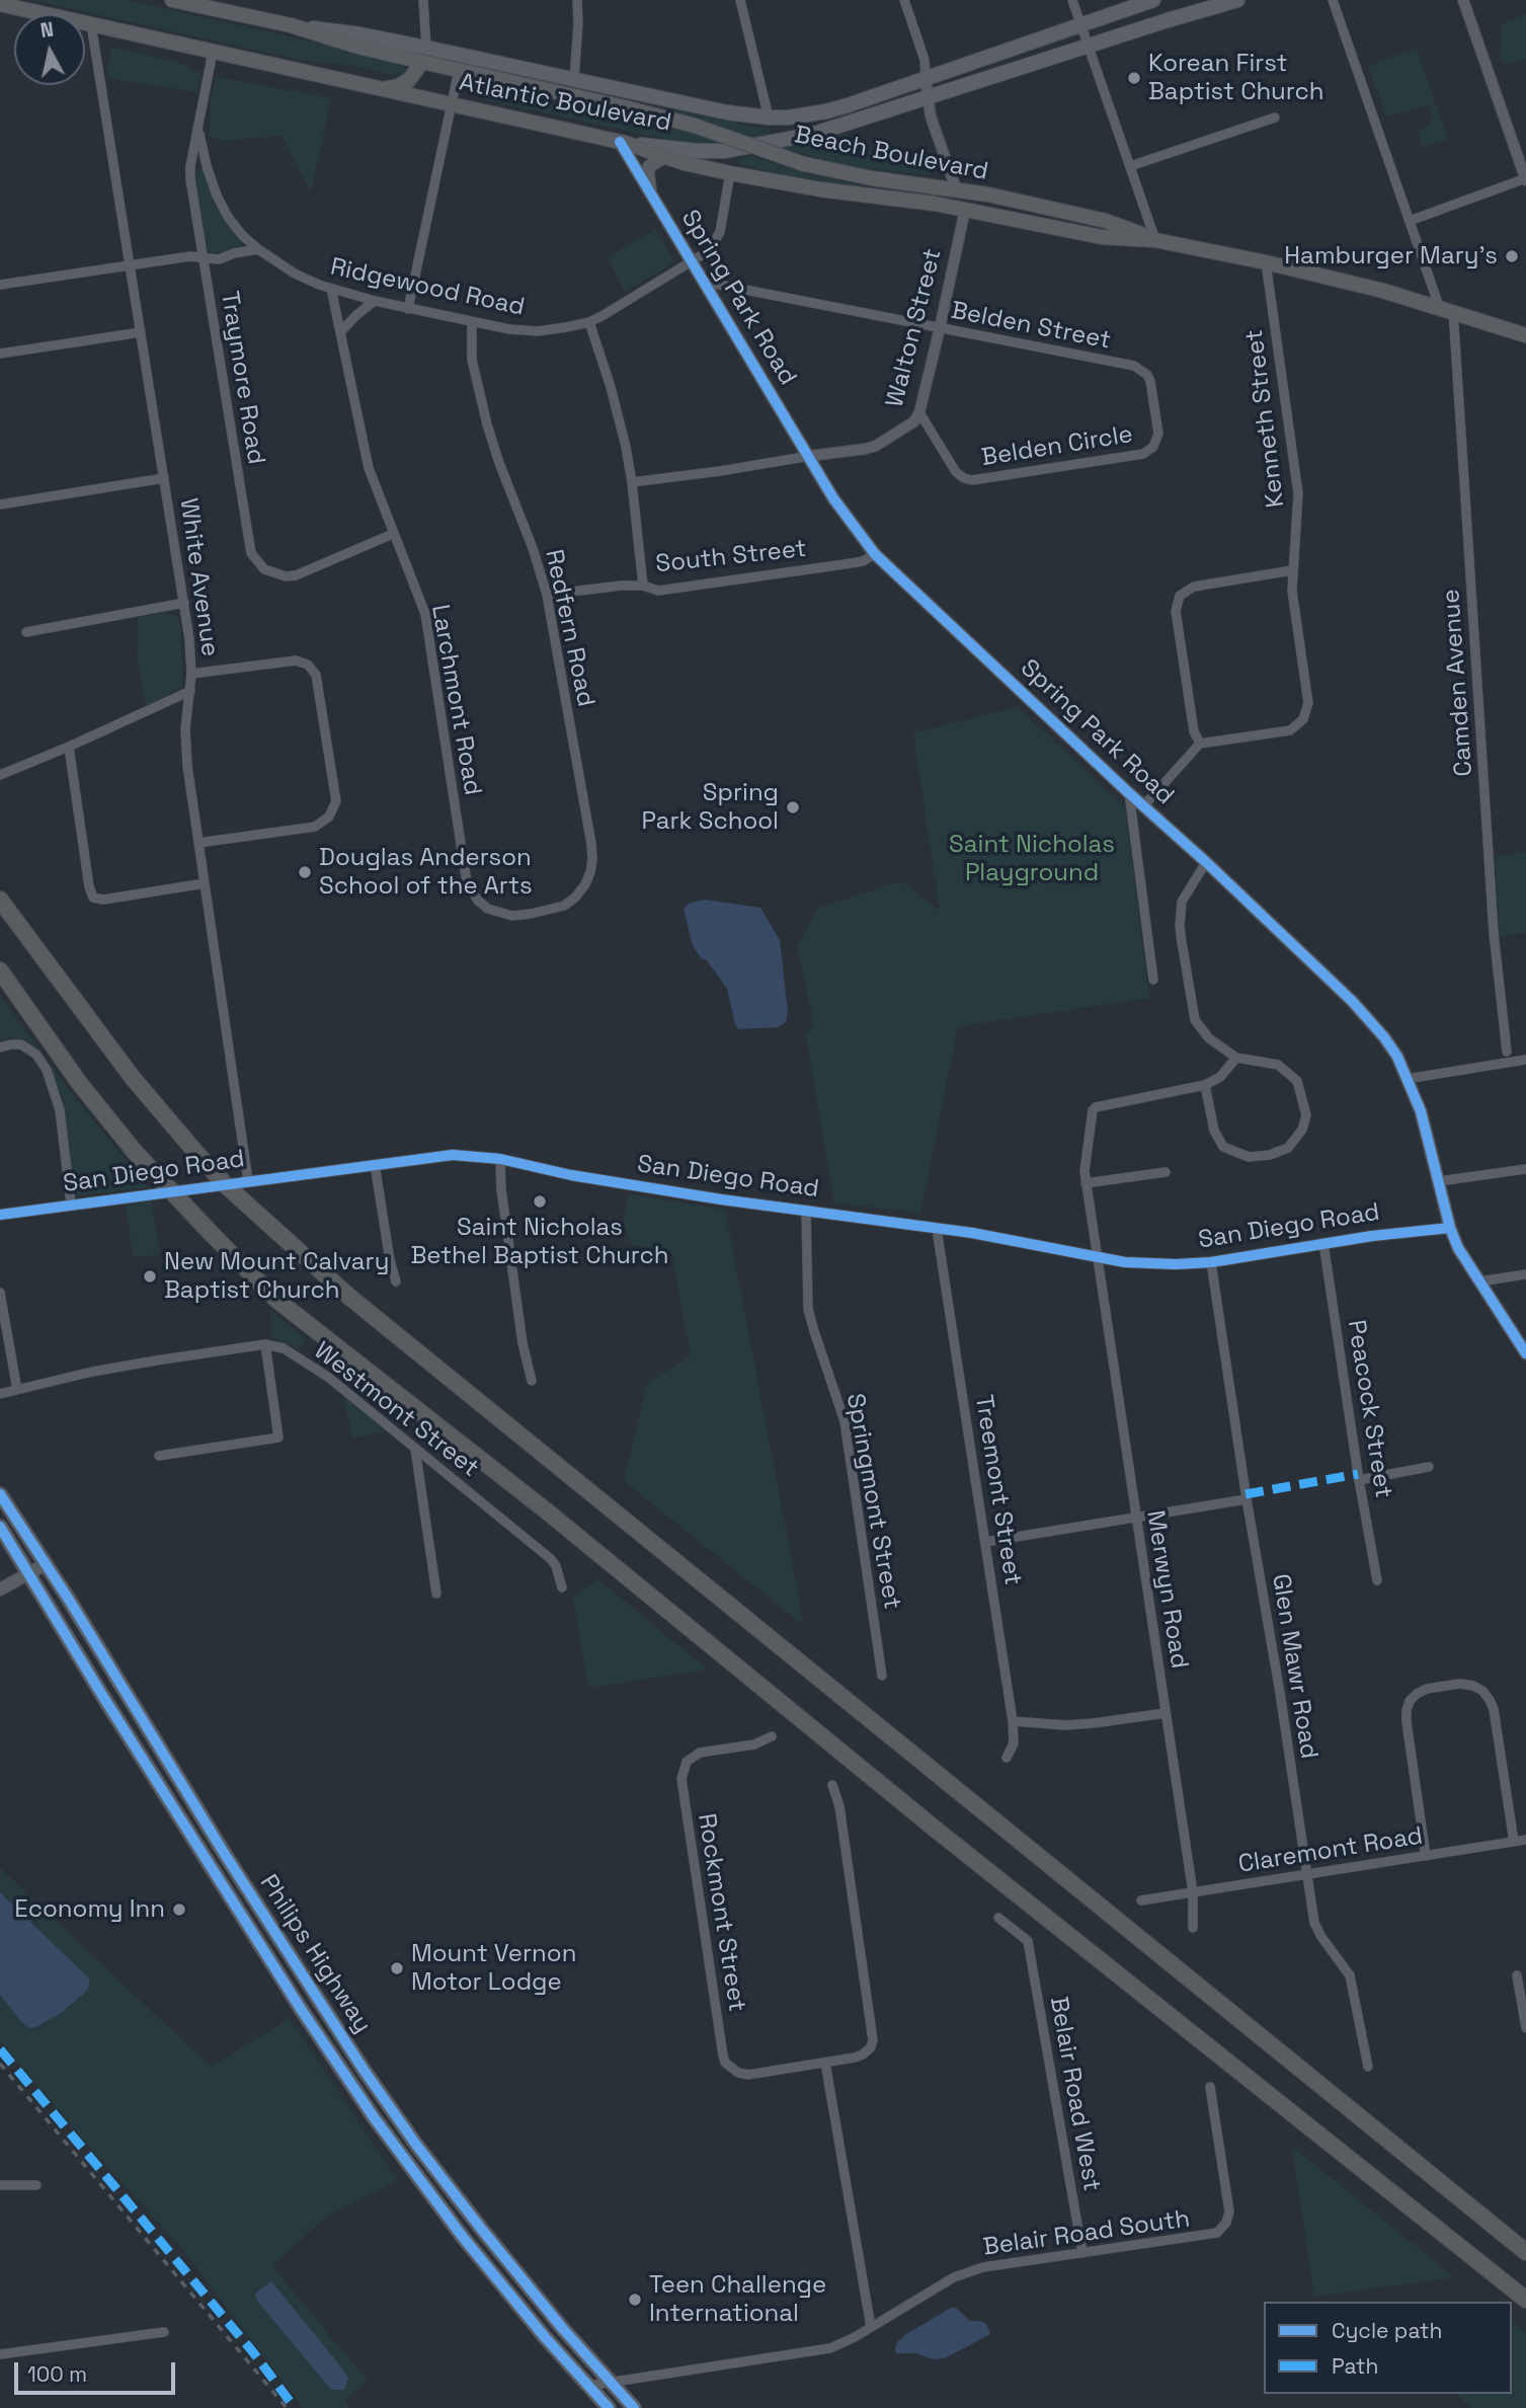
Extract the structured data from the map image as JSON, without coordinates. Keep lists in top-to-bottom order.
{
  "streets": {
    "highway": ["Atlantic Boulevard", "Beach Boulevard"],
    "main road": ["Spring Park Road", "Philips Highway"],
    "street": [
      "Ridgewood Road",
      "Belden Street",
      "Walton Street",
      "Traymore Road",
      "Kenneth Street",
      "Belden Circle",
      "South Street",
      "White Avenue",
      "Redfern Road",
      "Camden Avenue",
      "Larchmont Road",
      "San Diego Road",
      "Peacock Street",
      "Westmont Street",
      "Treemont Street",
      "Springmont Street",
      "Merwyn Road",
      "Glen Mawr Road",
      "Claremont Road",
      "Rockmont Street",
      "Belair Road West",
      "Belair Road South"
    ]
  },
  "crossings": [
    ["Atlantic Boulevard", "Beach Boulevard"],
    ["Atlantic Boulevard", "Spring Park Road"],
    ["Atlantic Boulevard", "Traymore Road"],
    ["Atlantic Boulevard", "White Avenue"],
    ["Beach Boulevard", "Ridgewood Road"],
    ["Beach Boulevard", "Spring Park Road"],
    ["Beach Boulevard", "Walton Street"],
    ["Beach Boulevard", "Kenneth Street"],
    ["Beach Boulevard", "Camden Avenue"],
    ["Ridgewood Road", "Spring Park Road"],
    ["Ridgewood Road", "Traymore Road"],
    ["Ridgewood Road", "Redfern Road"],
    ["Ridgewood Road", "Larchmont Road"],
    ["Spring Park Road", "Belden Street"],
    ["Spring Park Road", "Walton Street"],
    ["Spring Park Road", "South Street"],
    ["Spring Park Road", "San Diego Road"],
    ["Belden Street", "Walton Street"],
    ["Belden Street", "Belden Circle"],
    ["Walton Street", "Belden Circle"],
    ["Traymore Road", "Larchmont Road"],
    ["South Street", "Redfern Road"],
    ["White Avenue", "San Diego Road"],
    ["Redfern Road", "Larchmont Road"],
    ["San Diego Road", "Peacock Street"],
    ["San Diego Road", "Treemont Street"],
    ["San Diego Road", "Springmont Street"],
    ["San Diego Road", "Merwyn Road"],
    ["San Diego Road", "Glen Mawr Road"],
    ["Merwyn Road", "Claremont Road"],
    ["Glen Mawr Road", "Claremont Road"],
    ["Philips Highway", "Belair Road South"],
    ["Belair Road West", "Belair Road South"]
  ],
  "parks": ["Saint Nicholas Playground"],
  "places": [
    "Korean First Baptist Church",
    "Hamburger Mary's",
    "Spring Park School",
    "Douglas Anderson School of the Arts",
    "Saint Nicholas Bethel Baptist Church",
    "New Mount Calvary Baptist Church",
    "Economy Inn",
    "Mount Vernon Motor Lodge",
    "Teen Challenge International"
  ],
  "legend": ["Cycle path", "Path"],
  "scale_bar": "100 m",
  "north": "top"
}
